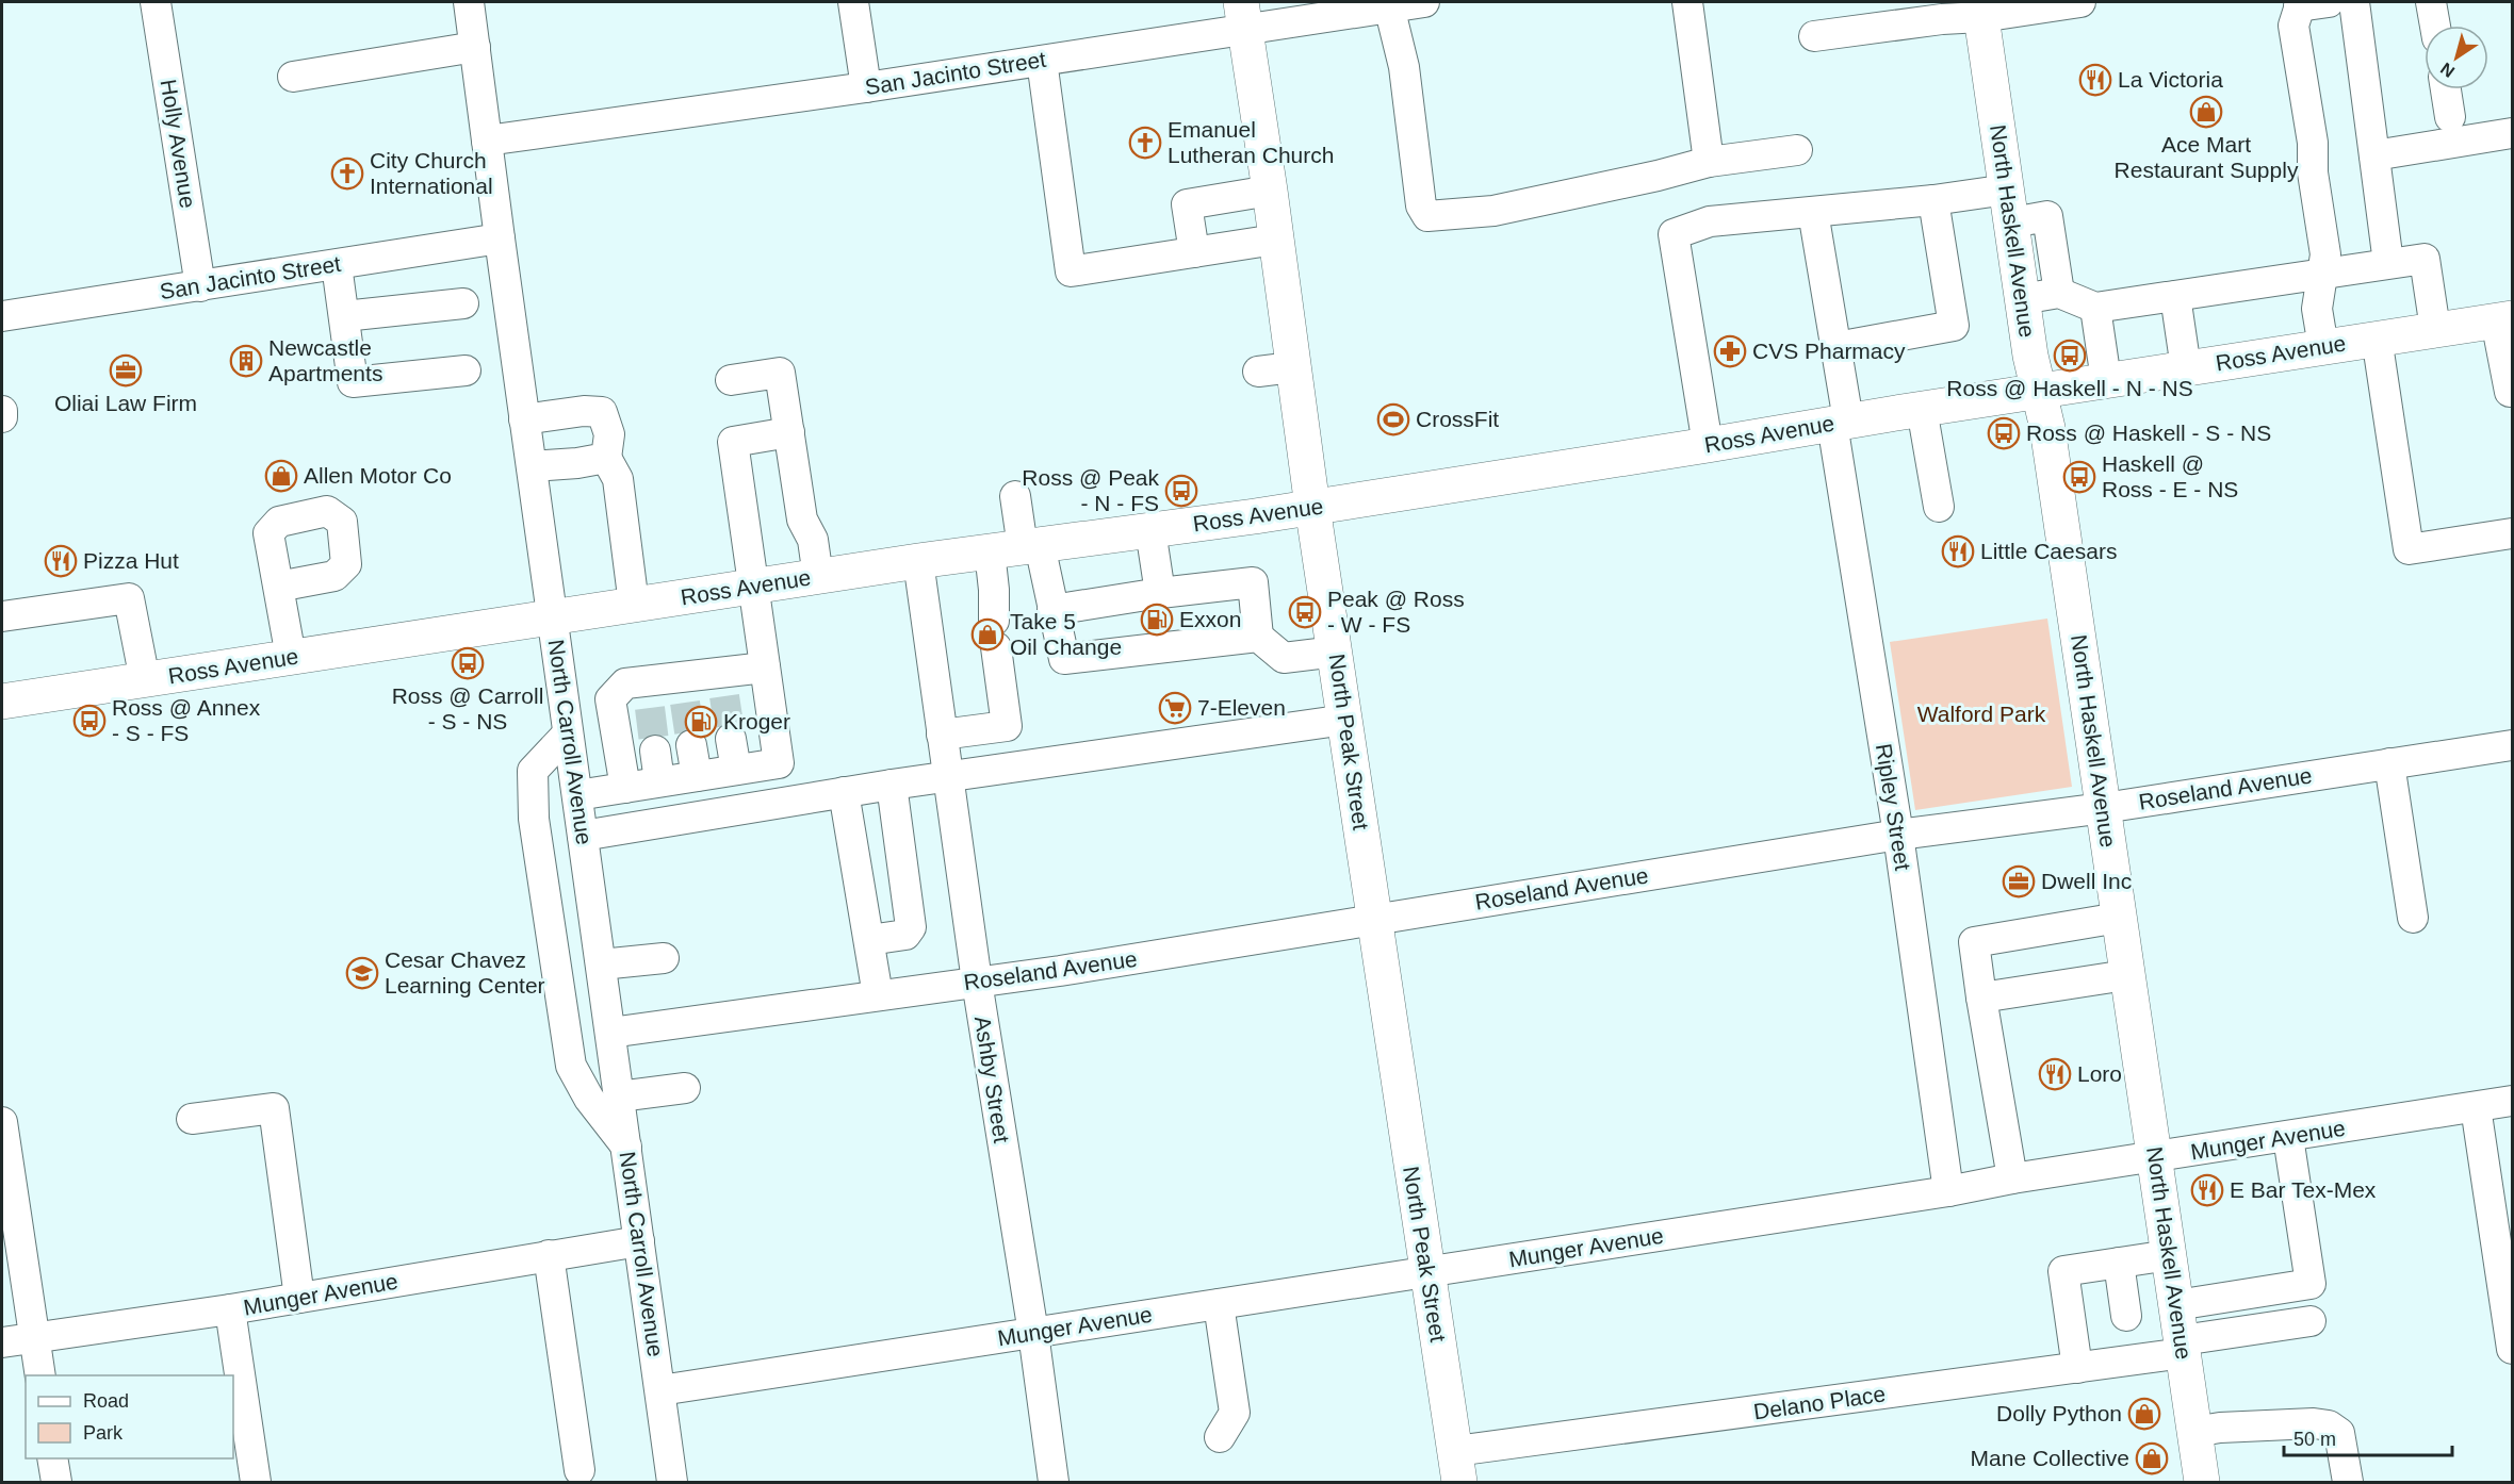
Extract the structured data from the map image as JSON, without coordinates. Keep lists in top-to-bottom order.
{
  "streets": {
    "main road": ["North Haskell Avenue", "Ross Avenue", "North Peak Street"],
    "street": [
      "San Jacinto Street",
      "Holly Avenue",
      "North Carroll Avenue",
      "Roseland Avenue",
      "Ripley Street",
      "Ashby Street",
      "Munger Avenue",
      "Delano Place"
    ]
  },
  "crossings": [
    ["San Jacinto Street", "Holly Avenue"],
    ["San Jacinto Street", "North Carroll Avenue"],
    ["San Jacinto Street", "North Peak Street"],
    ["North Haskell Avenue", "Ross Avenue"],
    ["North Haskell Avenue", "Roseland Avenue"],
    ["North Haskell Avenue", "Munger Avenue"],
    ["North Haskell Avenue", "Delano Place"],
    ["Ross Avenue", "North Carroll Avenue"],
    ["Ross Avenue", "North Peak Street"],
    ["Ross Avenue", "Ripley Street"],
    ["Ross Avenue", "Ashby Street"],
    ["North Carroll Avenue", "Roseland Avenue"],
    ["North Carroll Avenue", "Munger Avenue"],
    ["North Peak Street", "Roseland Avenue"],
    ["North Peak Street", "Munger Avenue"],
    ["North Peak Street", "Delano Place"],
    ["Roseland Avenue", "Ripley Street"],
    ["Roseland Avenue", "Ashby Street"],
    ["Ripley Street", "Munger Avenue"],
    ["Ashby Street", "Munger Avenue"]
  ],
  "parks": ["Walford Park"],
  "places": {
    "restaurant": [
      "La Victoria",
      "Little Caesars",
      "Pizza Hut",
      "Loro",
      "E Bar Tex-Mex"
    ],
    "shop": [
      "Ace Mart Restaurant Supply",
      "Allen Motor Co",
      "Take 5 Oil Change",
      "Dolly Python",
      "Mane Collective"
    ],
    "church": ["Emanuel Lutheran Church", "City Church International"],
    "pharmacy": ["CVS Pharmacy"],
    "bus stop": [
      "Ross @ Haskell - N - NS",
      "Ross @ Haskell - S - NS",
      "Haskell @ Ross - E - NS",
      "Ross @ Peak - N - FS",
      "Peak @ Ross - W - FS",
      "Ross @ Carroll - S - NS",
      "Ross @ Annex - S - FS"
    ],
    "building": ["Newcastle Apartments"],
    "office": ["Oliai Law Firm", "Dwell Inc"],
    "sports": ["CrossFit"],
    "fuel station": ["Exxon", "Kroger"],
    "supermarket": ["7-Eleven"],
    "school or university": ["Cesar Chavez Learning Center"]
  },
  "legend": ["Road", "Park"],
  "scale_bar": "50 m",
  "north": "bottom left"
}
